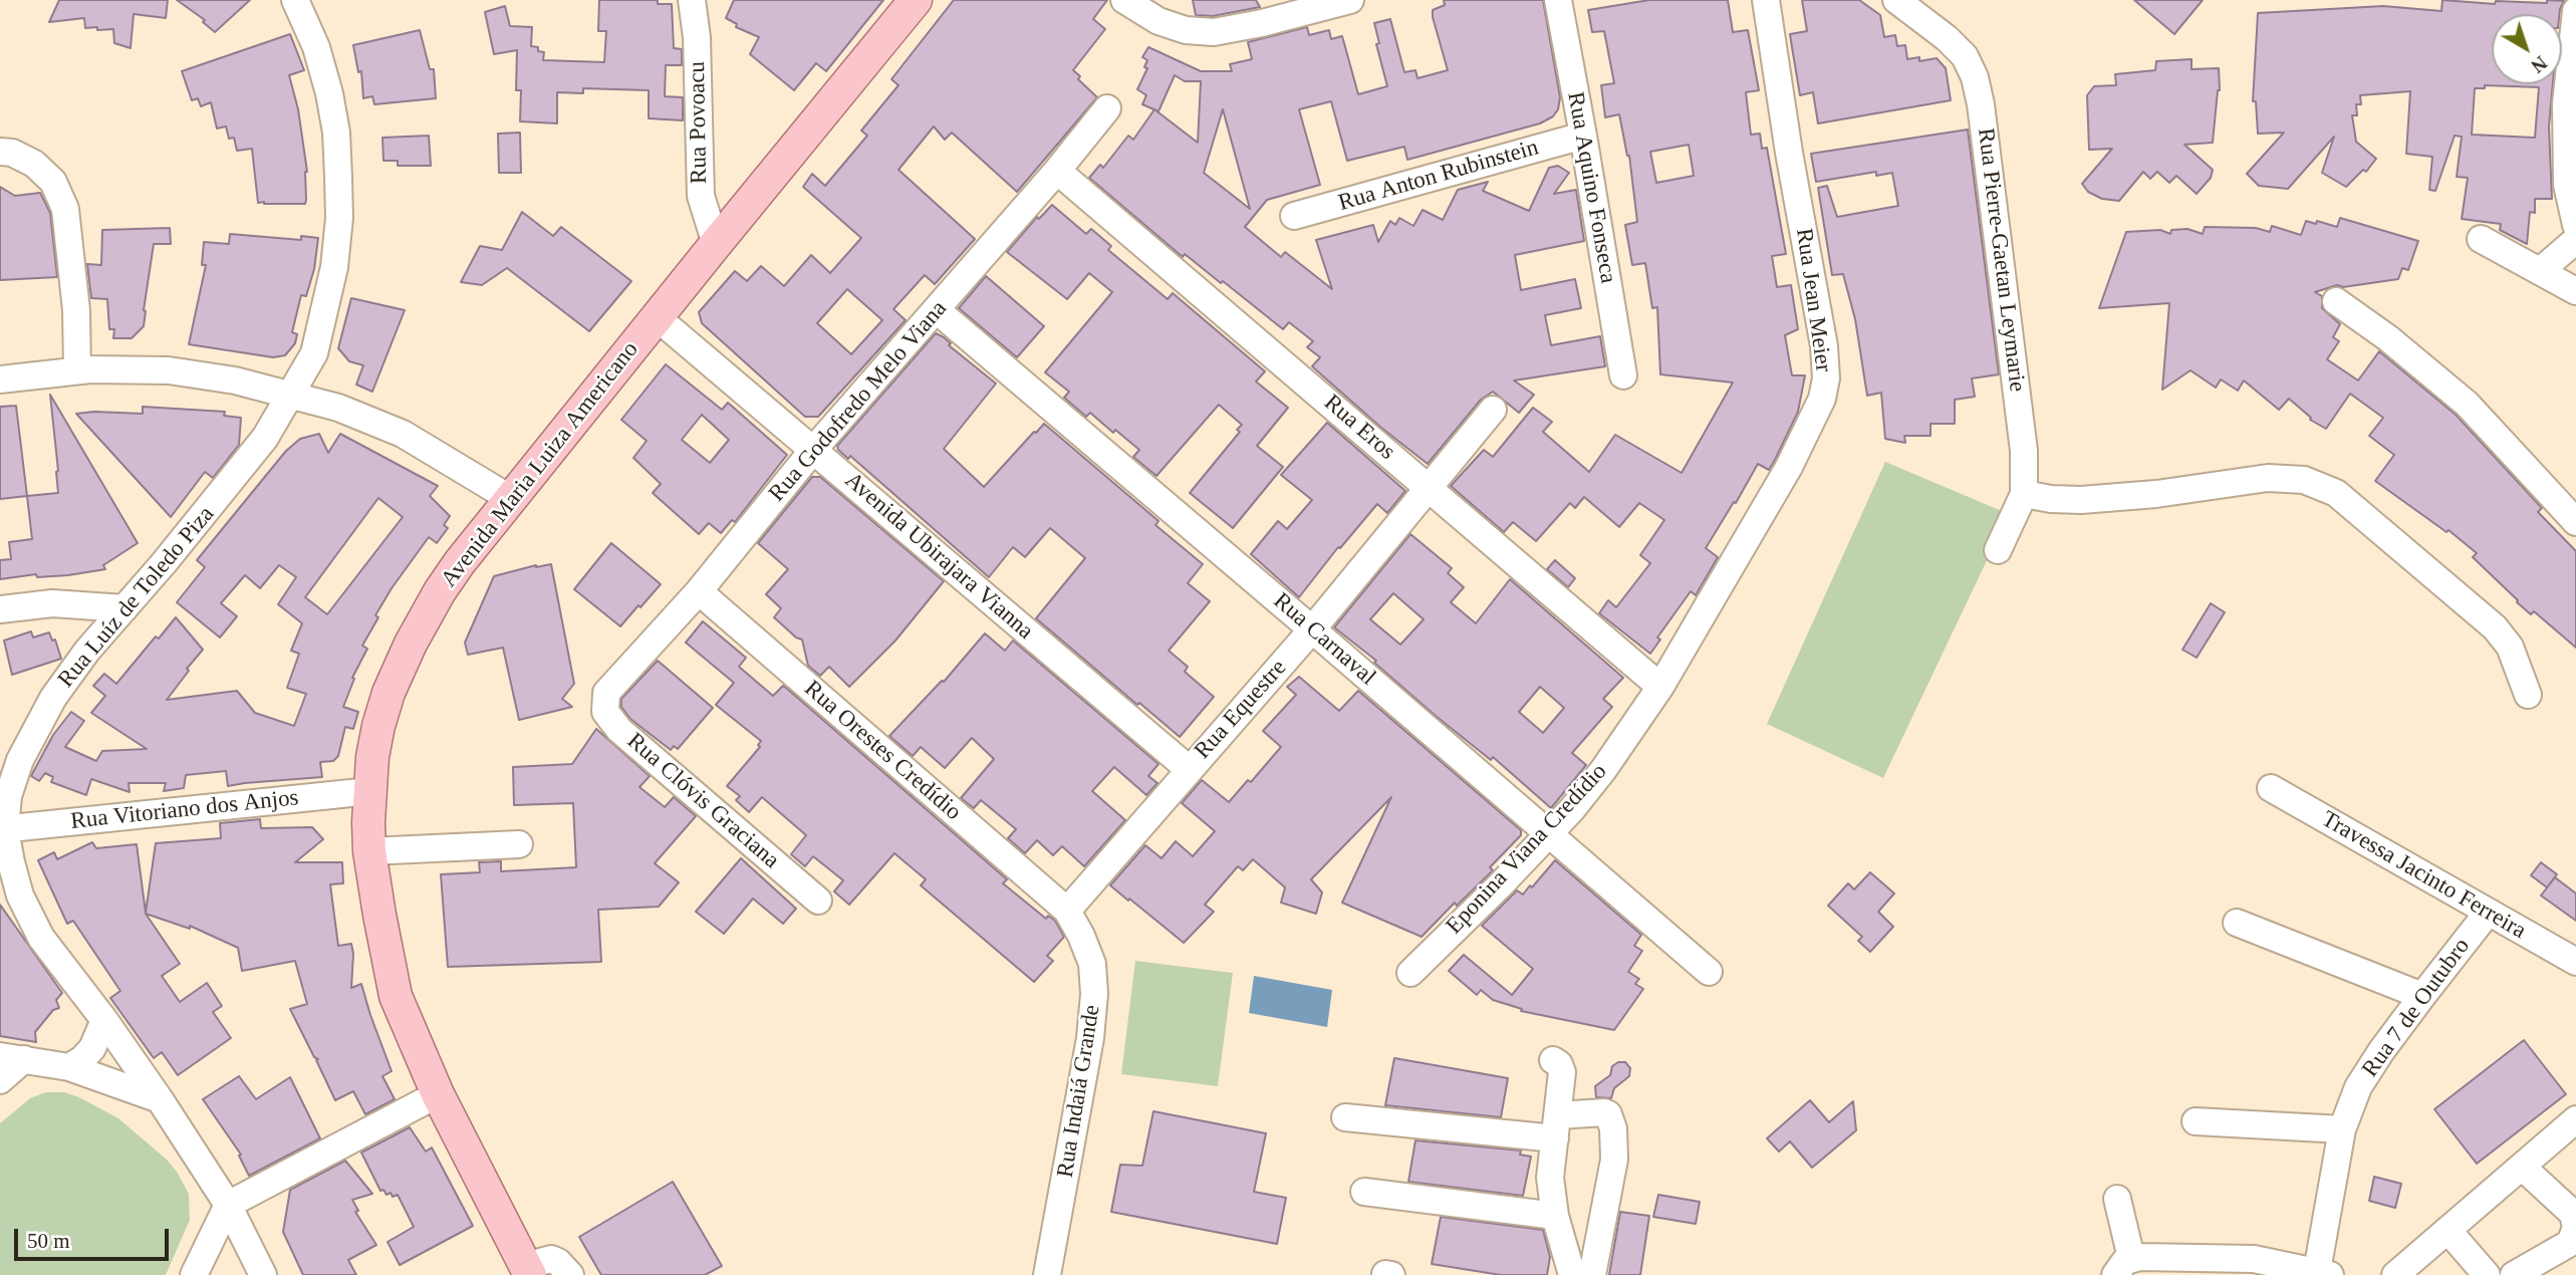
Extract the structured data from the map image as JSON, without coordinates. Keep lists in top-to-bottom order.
{
  "streets": {
    "main road": ["Avenida Maria Luiza Americano"],
    "street": [
      "Rua Povoacu",
      "Rua Anton Rubinstein",
      "Rua Aquino Fonseca",
      "Rua Pierre-Gaetan Leymarie",
      "Rua Jean Meier",
      "Rua Godofredo Melo Viana",
      "Rua Eros",
      "Avenida Ubirajara Vianna",
      "Rua Luíz de Toledo Piza",
      "Rua Carnaval",
      "Rua Equestre",
      "Rua Orestes Credídio",
      "Rua Clóvis Graciana",
      "Rua Vitoriano dos Anjos",
      "Eponina Viana Credídio",
      "Travessa Jacinto Ferreira",
      "Rua 7 de Outubro",
      "Rua Indaiá Grande"
    ]
  },
  "crossings": [
    ["Rua Povoacu", "Avenida Maria Luiza Americano"],
    ["Rua Anton Rubinstein", "Rua Aquino Fonseca"],
    ["Rua Jean Meier", "Rua Eros"],
    ["Rua Jean Meier", "Eponina Viana Credídio"],
    ["Rua Godofredo Melo Viana", "Rua Eros"],
    ["Rua Godofredo Melo Viana", "Avenida Ubirajara Vianna"],
    ["Rua Godofredo Melo Viana", "Rua Carnaval"],
    ["Rua Godofredo Melo Viana", "Rua Orestes Credídio"],
    ["Rua Godofredo Melo Viana", "Rua Clóvis Graciana"],
    ["Rua Eros", "Rua Equestre"],
    ["Rua Eros", "Eponina Viana Credídio"],
    ["Avenida Maria Luiza Americano", "Avenida Ubirajara Vianna"],
    ["Avenida Maria Luiza Americano", "Rua Vitoriano dos Anjos"],
    ["Avenida Ubirajara Vianna", "Rua Equestre"],
    ["Rua Luíz de Toledo Piza", "Rua Vitoriano dos Anjos"],
    ["Rua Carnaval", "Rua Equestre"],
    ["Rua Carnaval", "Eponina Viana Credídio"],
    ["Rua Equestre", "Rua Orestes Credídio"],
    ["Rua Equestre", "Rua Indaiá Grande"],
    ["Rua Orestes Credídio", "Rua Indaiá Grande"],
    ["Travessa Jacinto Ferreira", "Rua 7 de Outubro"]
  ],
  "scale_bar": "50 m",
  "north": "bottom right"
}
